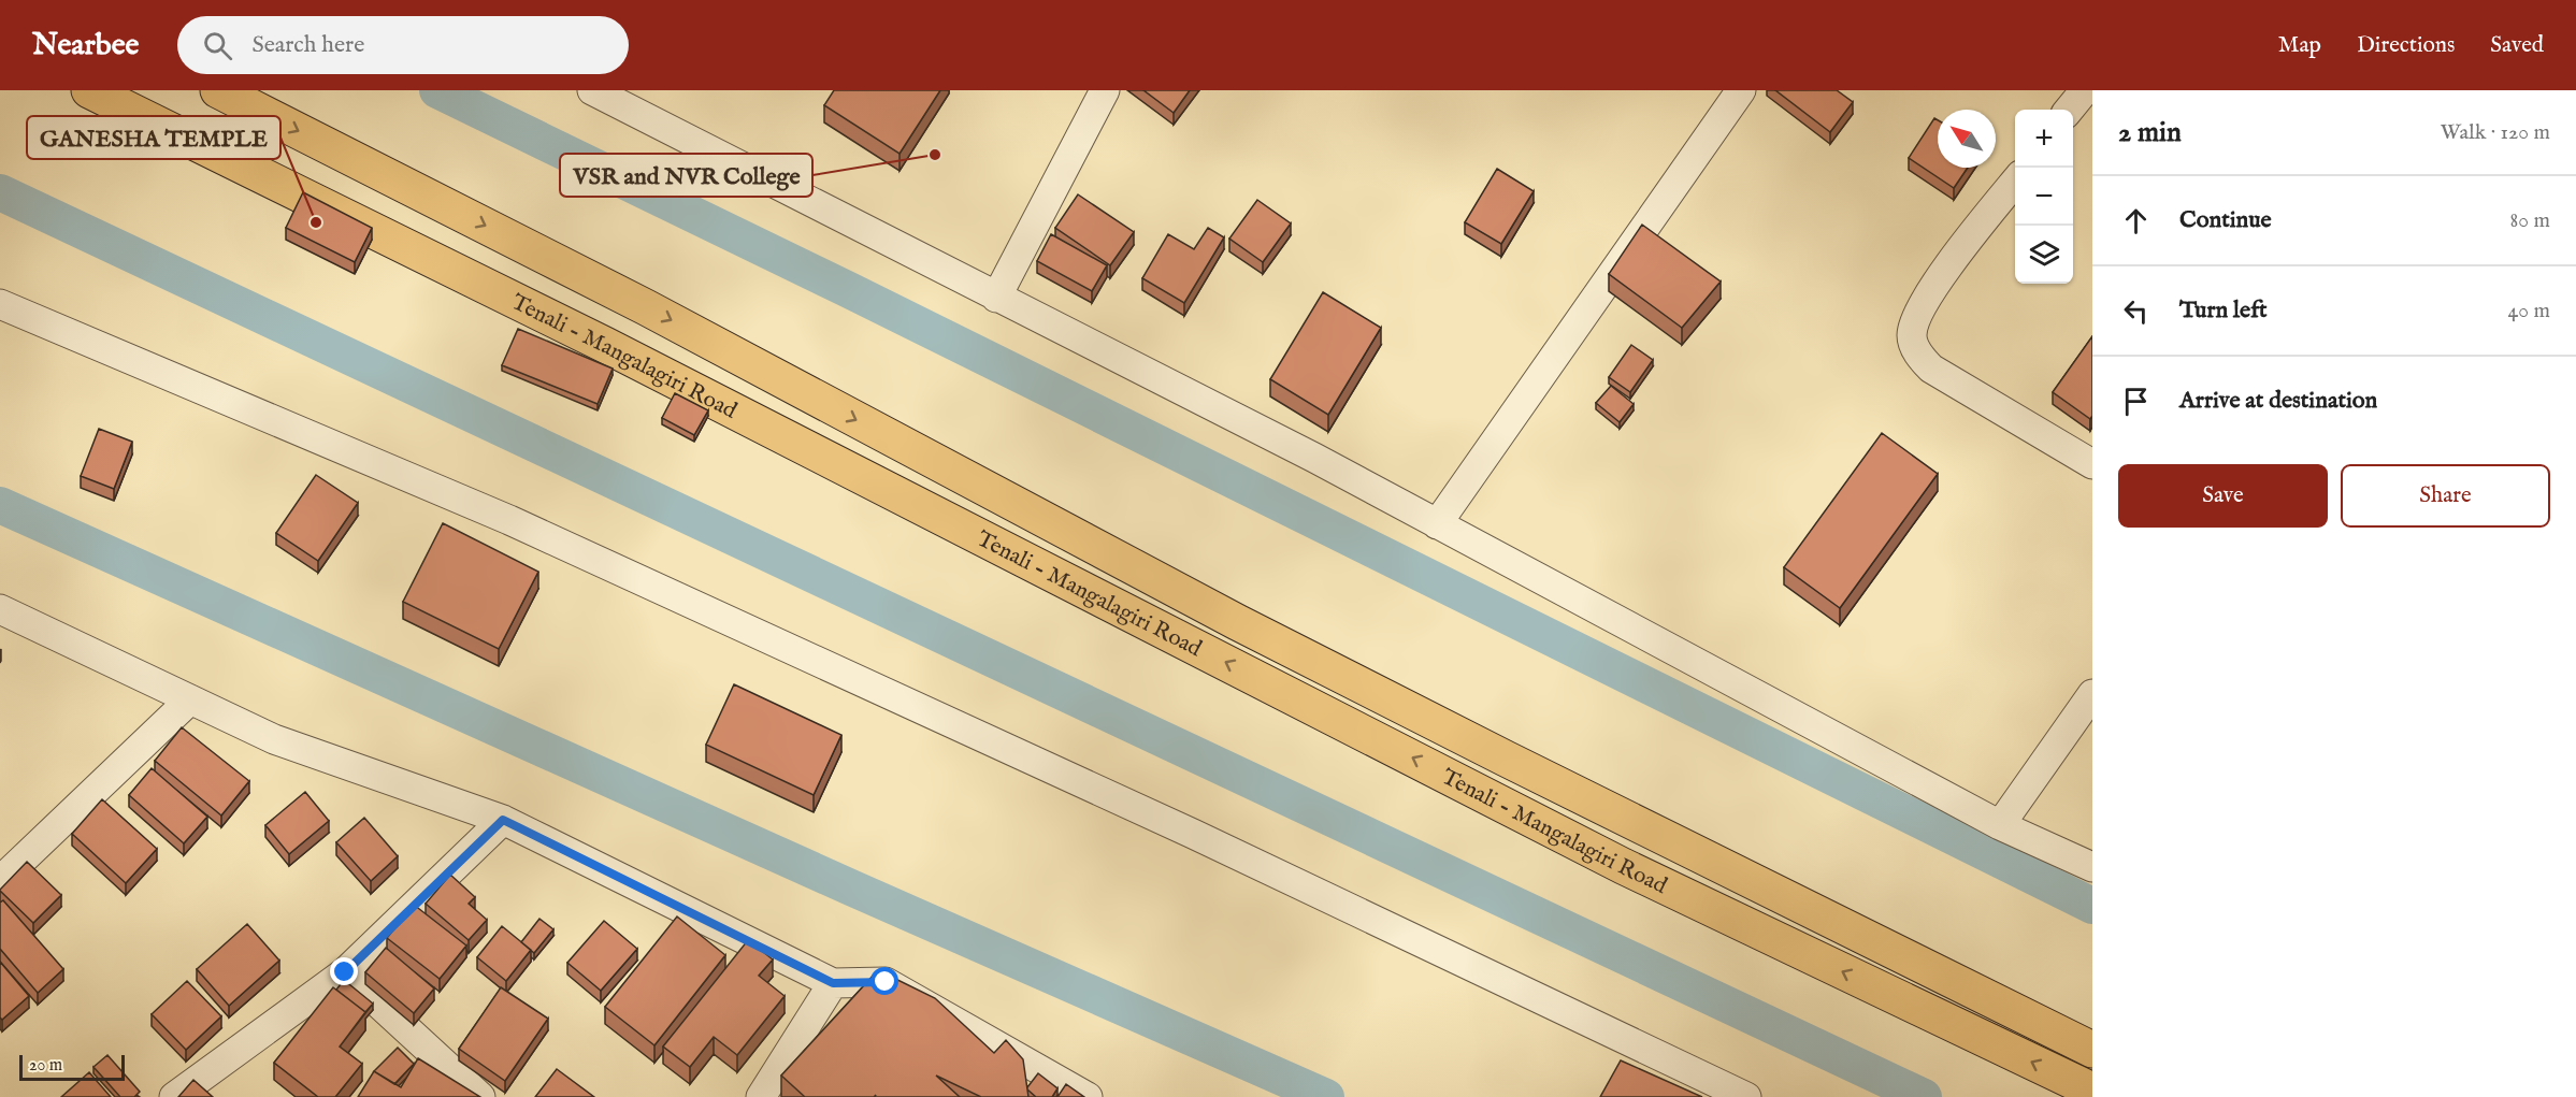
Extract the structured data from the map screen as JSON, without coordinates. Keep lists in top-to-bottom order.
{
  "streets": {
    "main road": ["Tenali - Mangalagiri Road"]
  },
  "places": ["VSR and NVR College", "GANESHA TEMPLE"],
  "scale_bar": "20 m",
  "north": "top left",
  "page": {
    "header": "Nearbee",
    "search": "Search here",
    "nav": ["Map", "Directions", "Saved"],
    "heading": ["2 min", "Walk · 120 m"],
    "map_buttons": ["+", "−"],
    "list": [
      ["Continue", "80 m"],
      ["Turn left", "40 m"],
      "Arrive at destination"
    ],
    "buttons": ["Save", "Share"],
    "scale": "20 m"
  }
}
